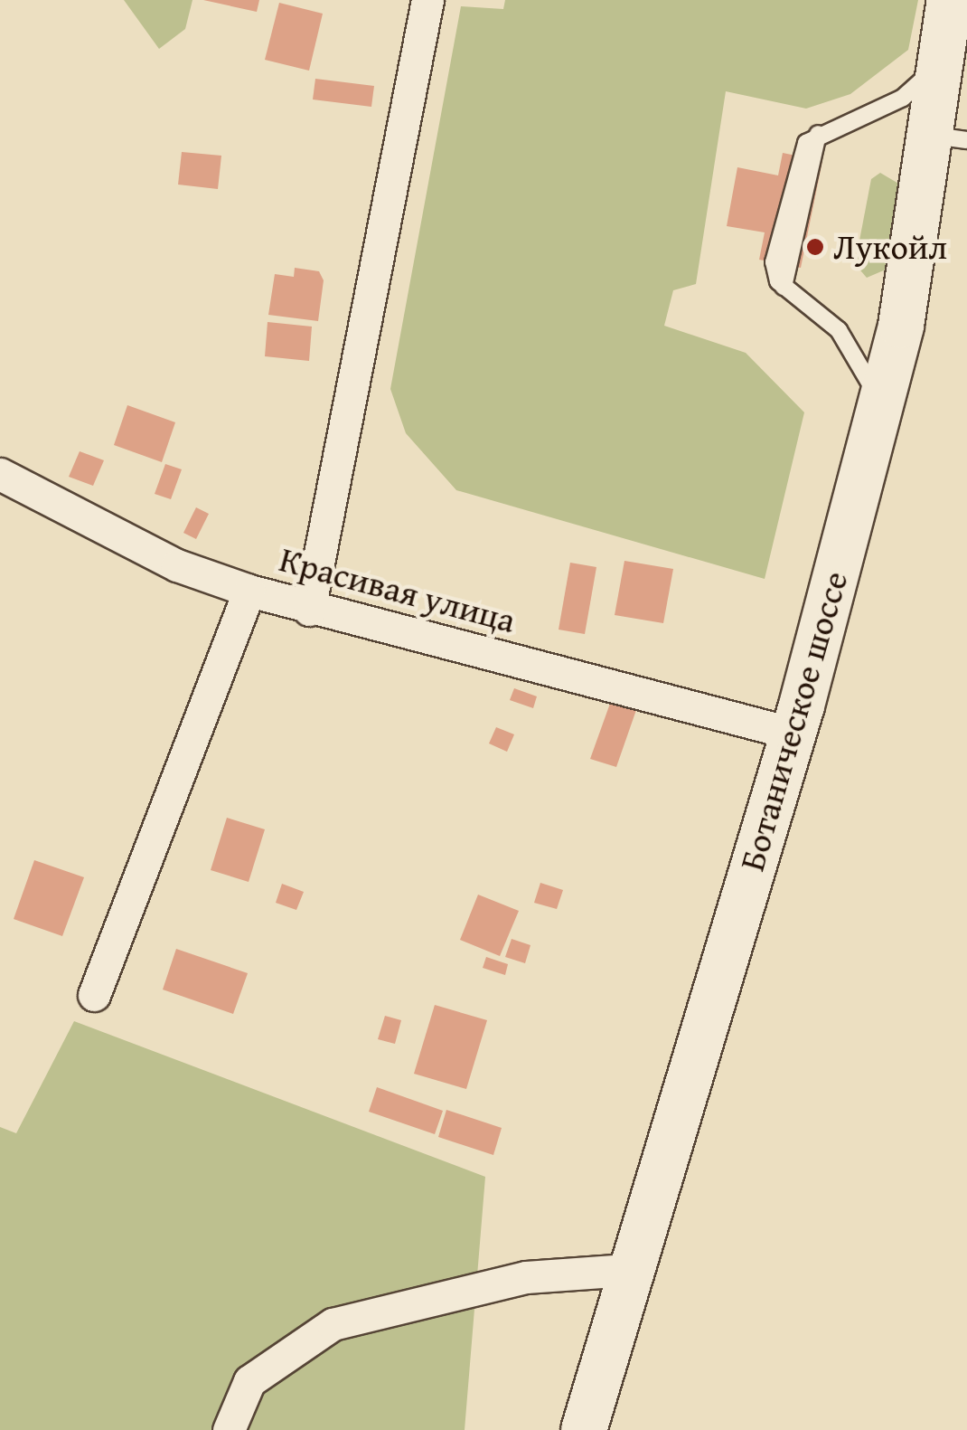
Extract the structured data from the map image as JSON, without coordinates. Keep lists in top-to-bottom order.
{
  "streets": {
    "street": ["Красивая улица", "Ботаническое шоссе"]
  },
  "crossings": [
    ["Красивая улица", "Ботаническое шоссе"]
  ],
  "places": ["Лукойл"]
}
